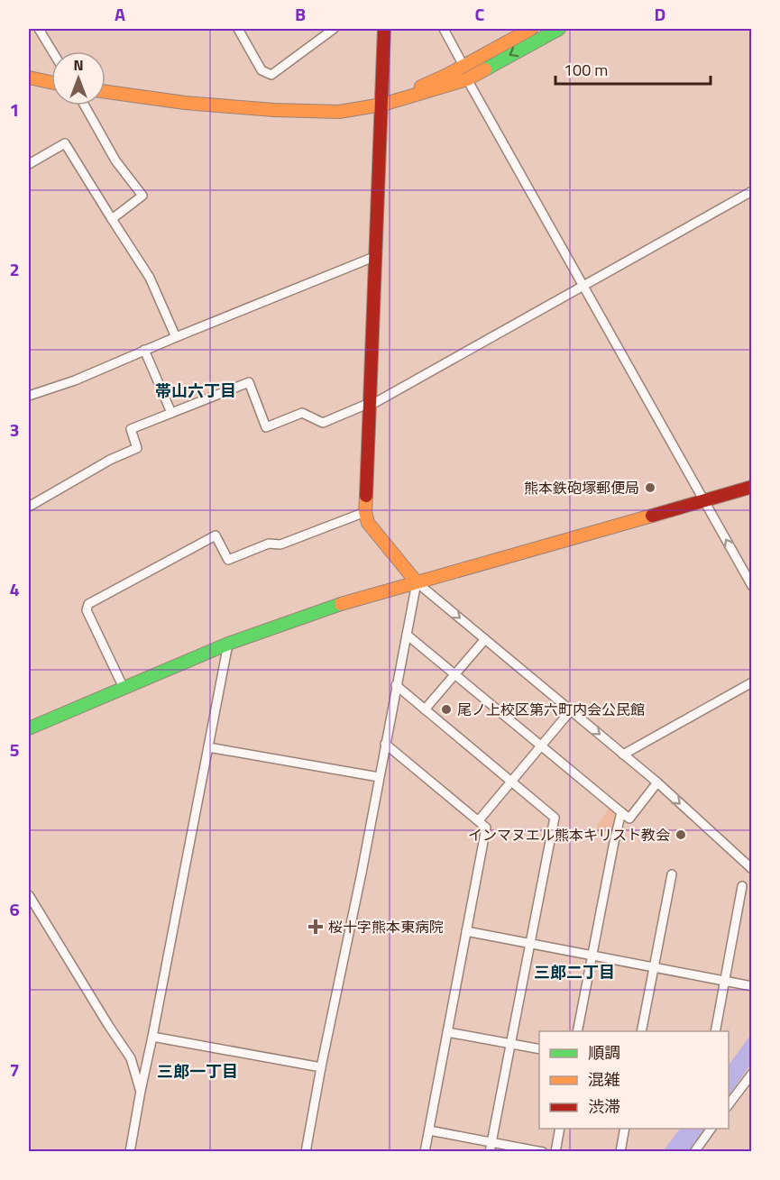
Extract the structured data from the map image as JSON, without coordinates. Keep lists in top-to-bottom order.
{
  "districts": ["帯山六丁目", "三郎二丁目", "三郎一丁目"],
  "places": {
    "other": ["熊本鉄砲塚郵便局", "尾ノ上校区第六町内会公民館", "インマヌエル熊本キリスト教会"],
    "health": ["桜十字熊本東病院"]
  },
  "legend": ["順調", "混雑", "渋滞"],
  "scale_bar": "100 m",
  "north": "top",
  "grid": {
    "columns": [
      "A",
      "B",
      "C",
      "D"
    ],
    "rows": [
      "1",
      "2",
      "3",
      "4",
      "5",
      "6",
      "7"
    ]
  }
}
